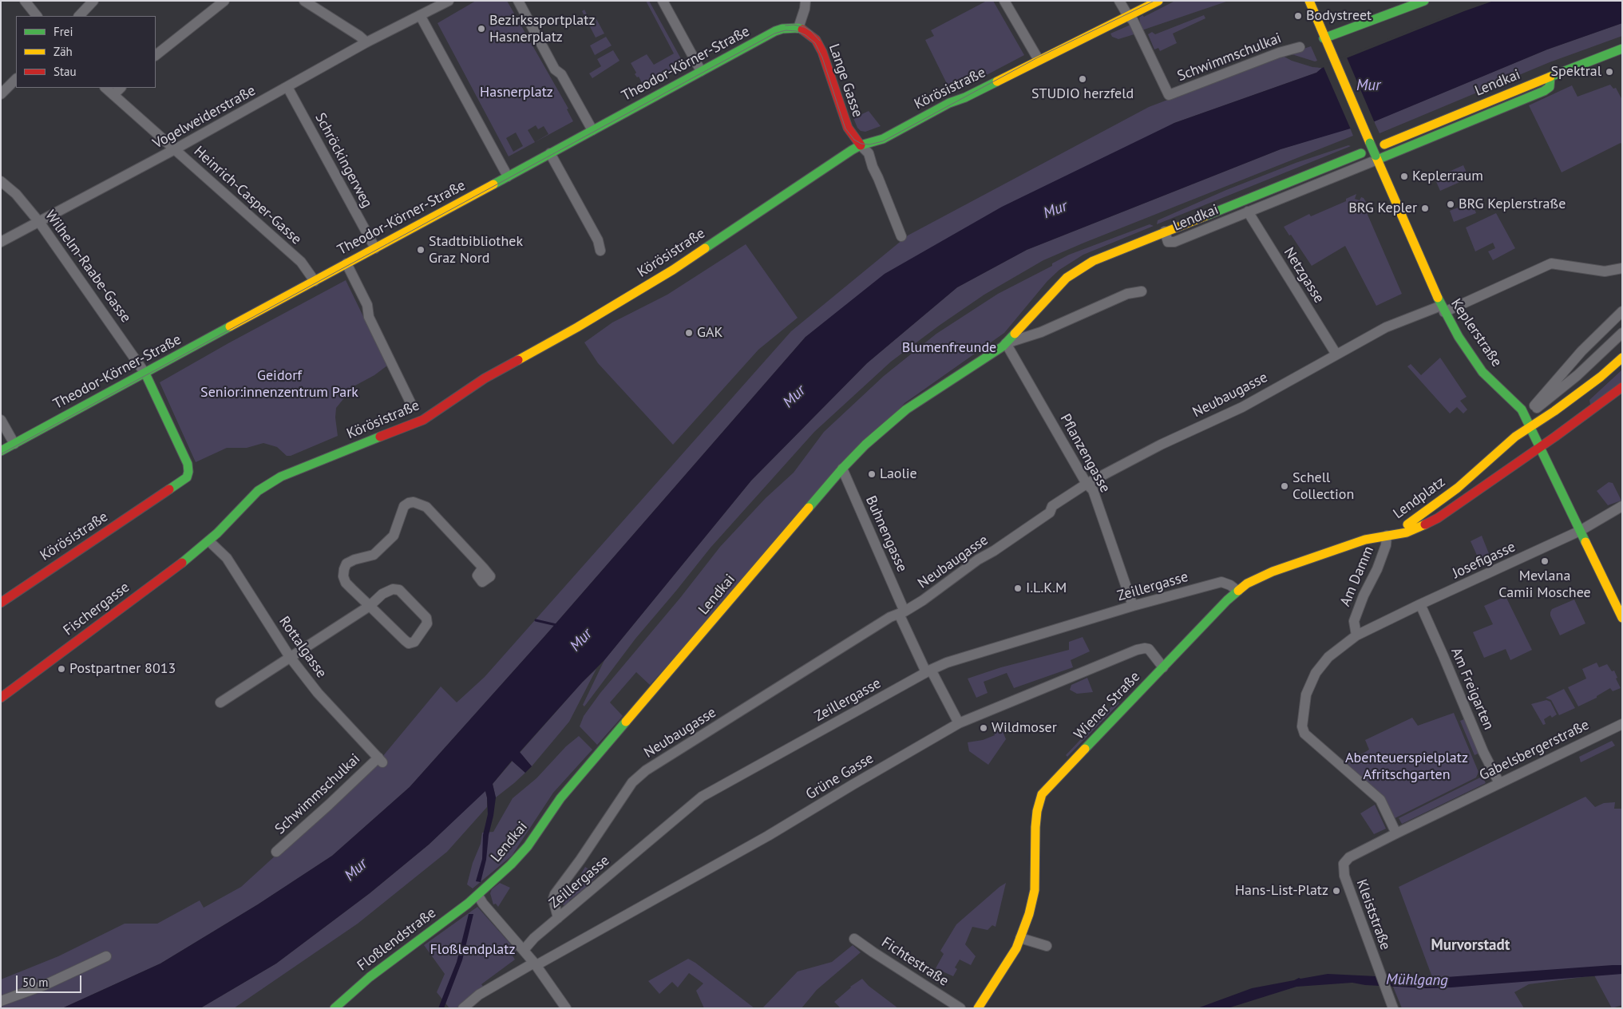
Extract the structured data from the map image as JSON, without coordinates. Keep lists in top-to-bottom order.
{
  "streets": {
    "main road": [
      "Theodor-Körner-Straße",
      "Lange Gasse",
      "Lendkai",
      "Körösistraße",
      "Keplerstraße",
      "Lendplatz",
      "Fischergasse",
      "Wiener Straße",
      "Floßlendstraße"
    ],
    "street": [
      "Schwimmschulkai",
      "Vogelweiderstraße",
      "Schröckingerweg",
      "Heinrich-Casper-Gasse",
      "Wilhelm-Raabe-Gasse",
      "Netzgasse",
      "Neubaugasse",
      "Pflanzengasse",
      "Buhnengasse",
      "Josefigasse",
      "Am Damm",
      "Zeillergasse",
      "Rottalgasse",
      "Am Freigarten",
      "Gabelsbergerstraße",
      "Grüne Gasse",
      "Kleiststraße",
      "Fichtestraße"
    ]
  },
  "crossings": [
    ["Schwimmschulkai", "Körösistraße"],
    ["Schwimmschulkai", "Rottalgasse"],
    ["Theodor-Körner-Straße", "Lange Gasse"],
    ["Theodor-Körner-Straße", "Körösistraße"],
    ["Theodor-Körner-Straße", "Schröckingerweg"],
    ["Theodor-Körner-Straße", "Heinrich-Casper-Gasse"],
    ["Theodor-Körner-Straße", "Wilhelm-Raabe-Gasse"],
    ["Lange Gasse", "Körösistraße"],
    ["Lendkai", "Netzgasse"],
    ["Lendkai", "Keplerstraße"],
    ["Lendkai", "Pflanzengasse"],
    ["Lendkai", "Buhnengasse"],
    ["Lendkai", "Floßlendstraße"],
    ["Körösistraße", "Wilhelm-Raabe-Gasse"],
    ["Körösistraße", "Fischergasse"],
    ["Körösistraße", "Rottalgasse"],
    ["Vogelweiderstraße", "Schröckingerweg"],
    ["Vogelweiderstraße", "Heinrich-Casper-Gasse"],
    ["Vogelweiderstraße", "Wilhelm-Raabe-Gasse"],
    ["Netzgasse", "Neubaugasse"],
    ["Keplerstraße", "Neubaugasse"],
    ["Keplerstraße", "Lendplatz"],
    ["Keplerstraße", "Josefigasse"],
    ["Neubaugasse", "Pflanzengasse"],
    ["Neubaugasse", "Buhnengasse"],
    ["Neubaugasse", "Zeillergasse"],
    ["Pflanzengasse", "Zeillergasse"],
    ["Lendplatz", "Am Damm"],
    ["Lendplatz", "Wiener Straße"],
    ["Buhnengasse", "Zeillergasse"],
    ["Buhnengasse", "Grüne Gasse"],
    ["Josefigasse", "Am Damm"],
    ["Josefigasse", "Am Freigarten"],
    ["Am Damm", "Wiener Straße"],
    ["Zeillergasse", "Wiener Straße"],
    ["Fischergasse", "Rottalgasse"],
    ["Am Freigarten", "Gabelsbergerstraße"],
    ["Wiener Straße", "Grüne Gasse"],
    ["Gabelsbergerstraße", "Kleiststraße"]
  ],
  "districts": ["Murvorstadt"],
  "water": ["Mur", "Mühlgang"],
  "parks": [
    "Hasnerplatz",
    "Blumenfreunde",
    "Geidorf Senior:innenzentrum Park",
    "Abenteuerspielplatz Afritschgarten",
    "Floßlendplatz"
  ],
  "places": [
    "Bodystreet",
    "Bezirkssportplatz Hasnerplatz",
    "Spektral",
    "STUDIO herzfeld",
    "Keplerraum",
    "BRG Keplerstraße",
    "BRG Kepler",
    "Stadtbibliothek Graz Nord",
    "GAK",
    "Laolie",
    "Schell Collection",
    "Mevlana Camii Moschee",
    "I.L.K.M",
    "Postpartner 8013",
    "Wildmoser",
    "Hans-List-Platz"
  ],
  "legend": ["Frei", "Zäh", "Stau"],
  "scale_bar": "50 m"
}
